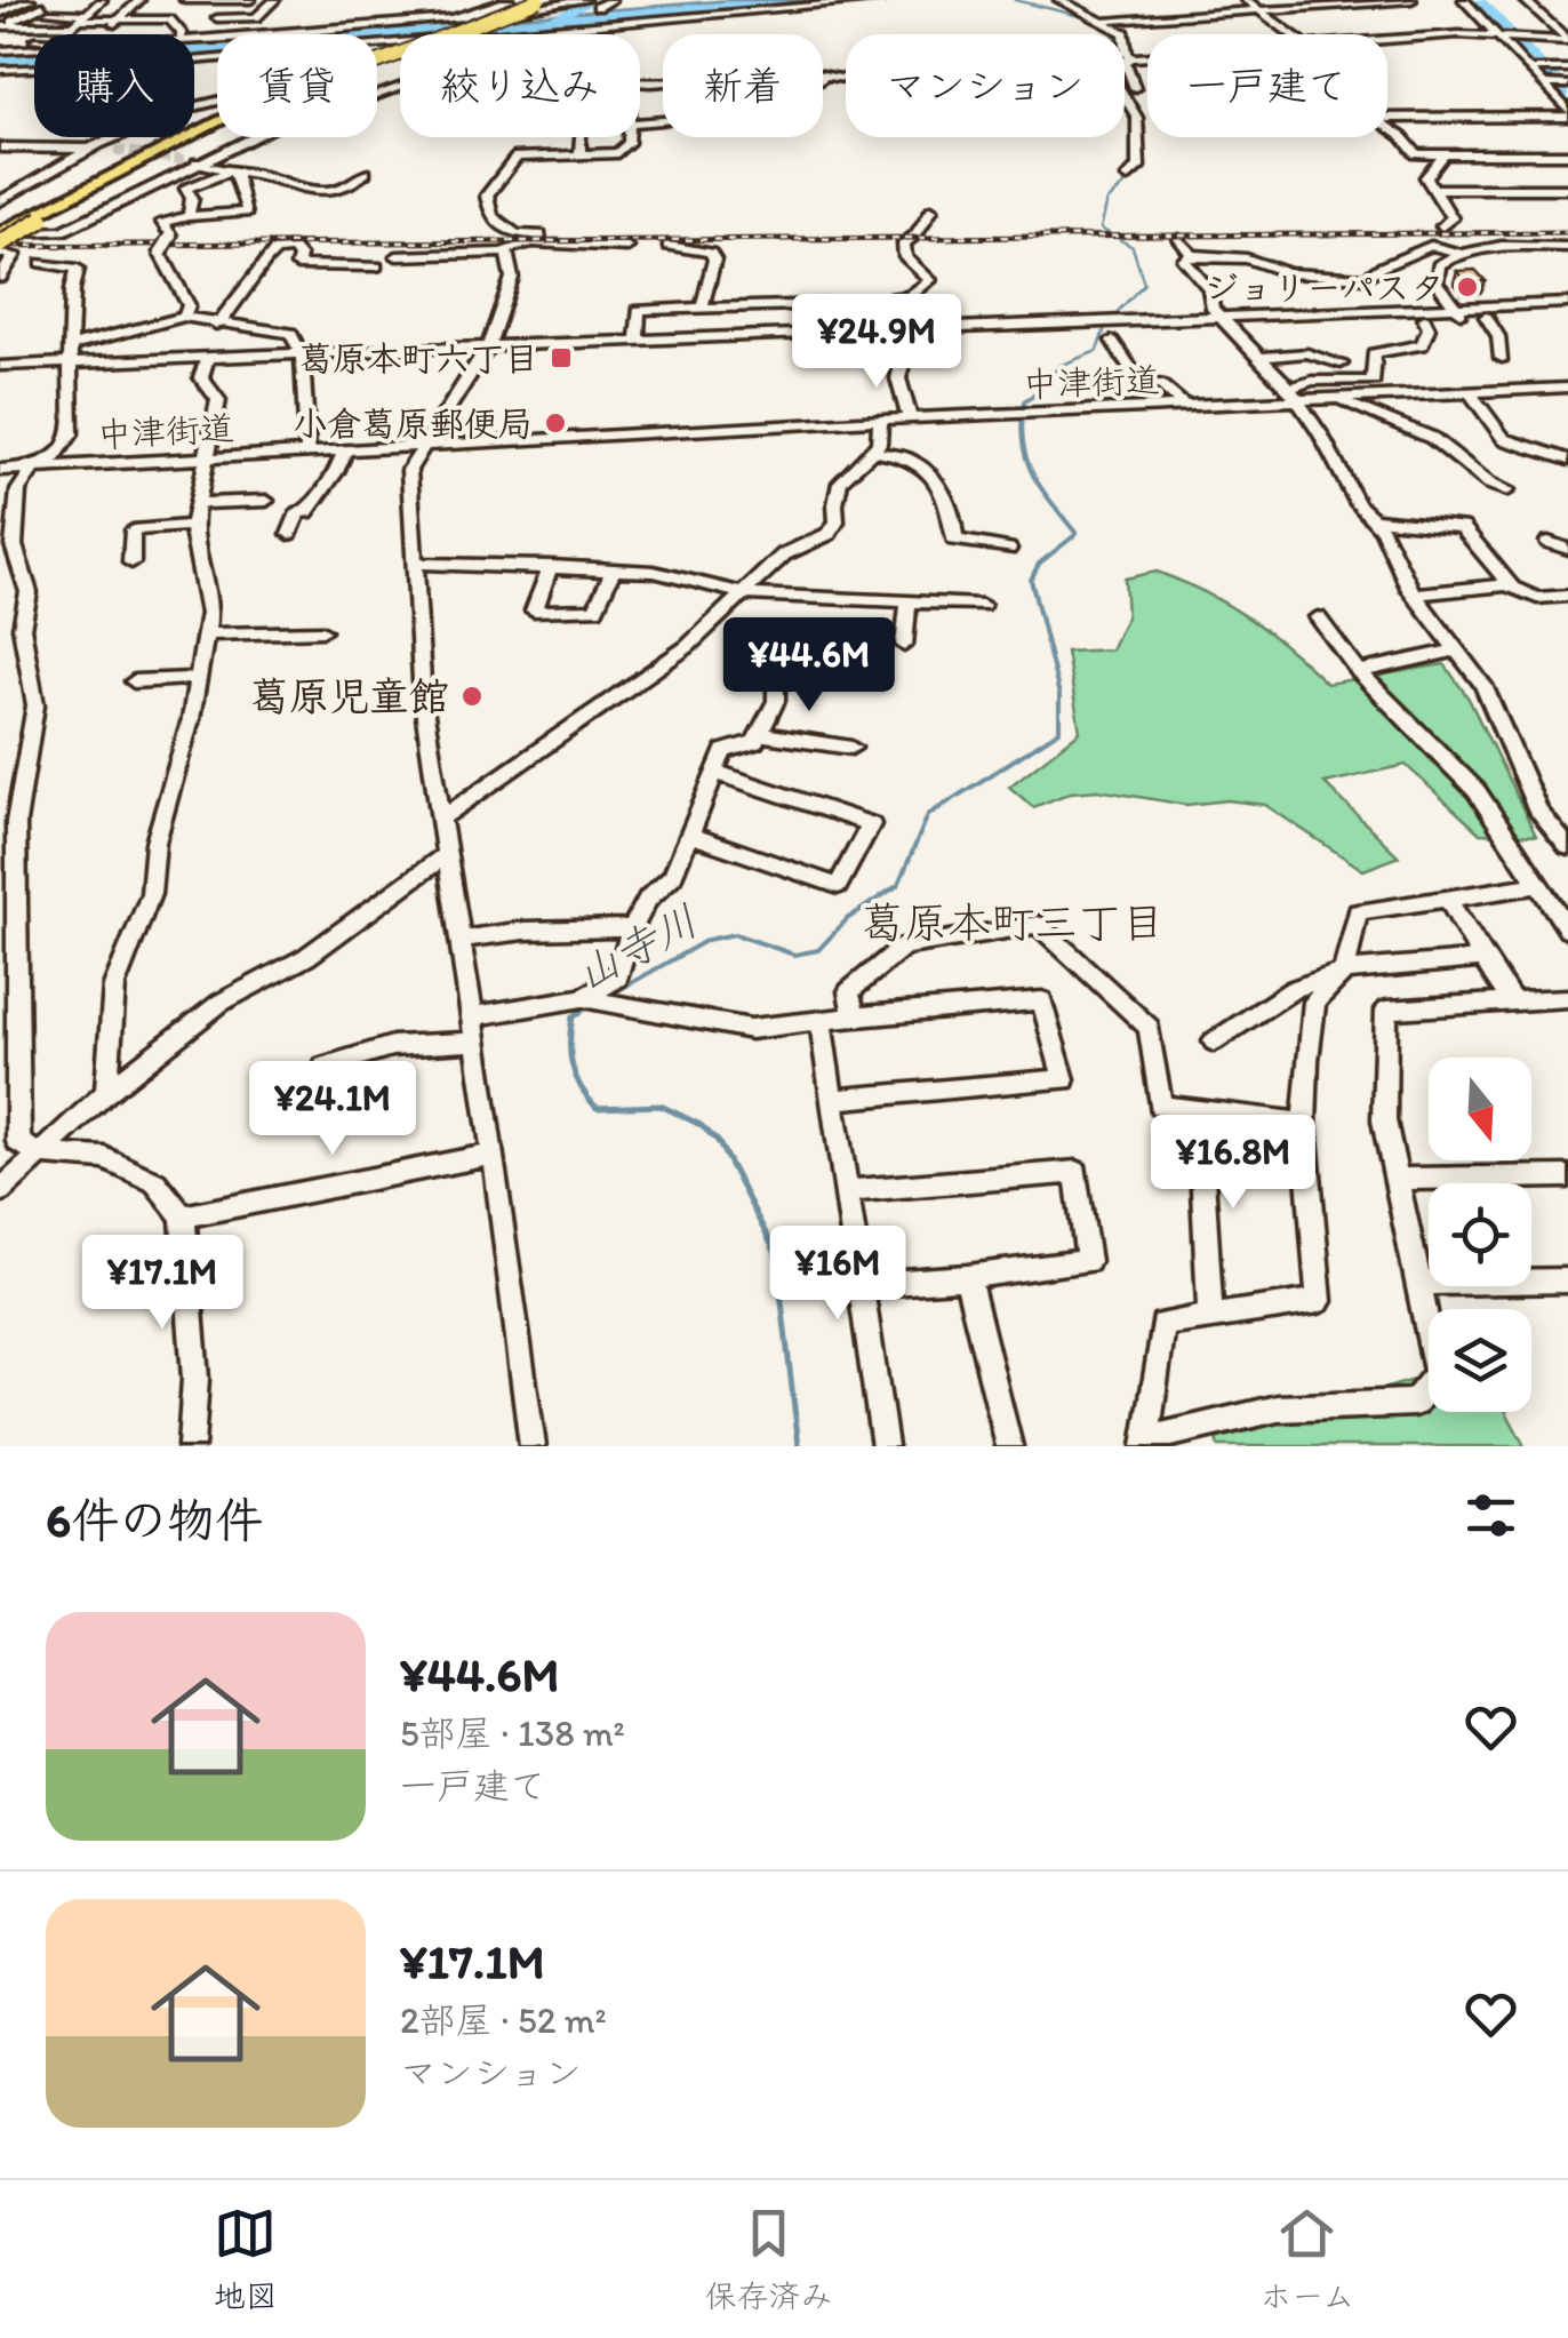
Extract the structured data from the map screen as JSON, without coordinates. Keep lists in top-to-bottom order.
{
  "streets": {
    "street": ["中津街道"]
  },
  "districts": ["葛原本町三丁目"],
  "water": ["山寺川"],
  "places": {
    "other": ["ジョリーパスタ", "小倉葛原郵便局", "葛原児童館"],
    "transit": ["葛原本町六丁目"]
  },
  "north": "bottom",
  "page": {
    "chip": [
      "購入",
      "賃貸",
      "絞り込み",
      "新着",
      "マンション",
      "一戸建て"
    ],
    "price": [
      "¥24.9M",
      "¥44.6M",
      "¥24.1M",
      "¥16.8M",
      "¥16M",
      "¥17.1M"
    ],
    "heading": "6件の物件",
    "list": [
      {
        "name": "¥44.6M",
        "note": "5部屋 · 138 m² · 一戸建て"
      },
      {
        "name": "¥17.1M",
        "note": "2部屋 · 52 m² · マンション"
      }
    ],
    "tabs": ["地図", "保存済み", "ホーム"]
  }
}
